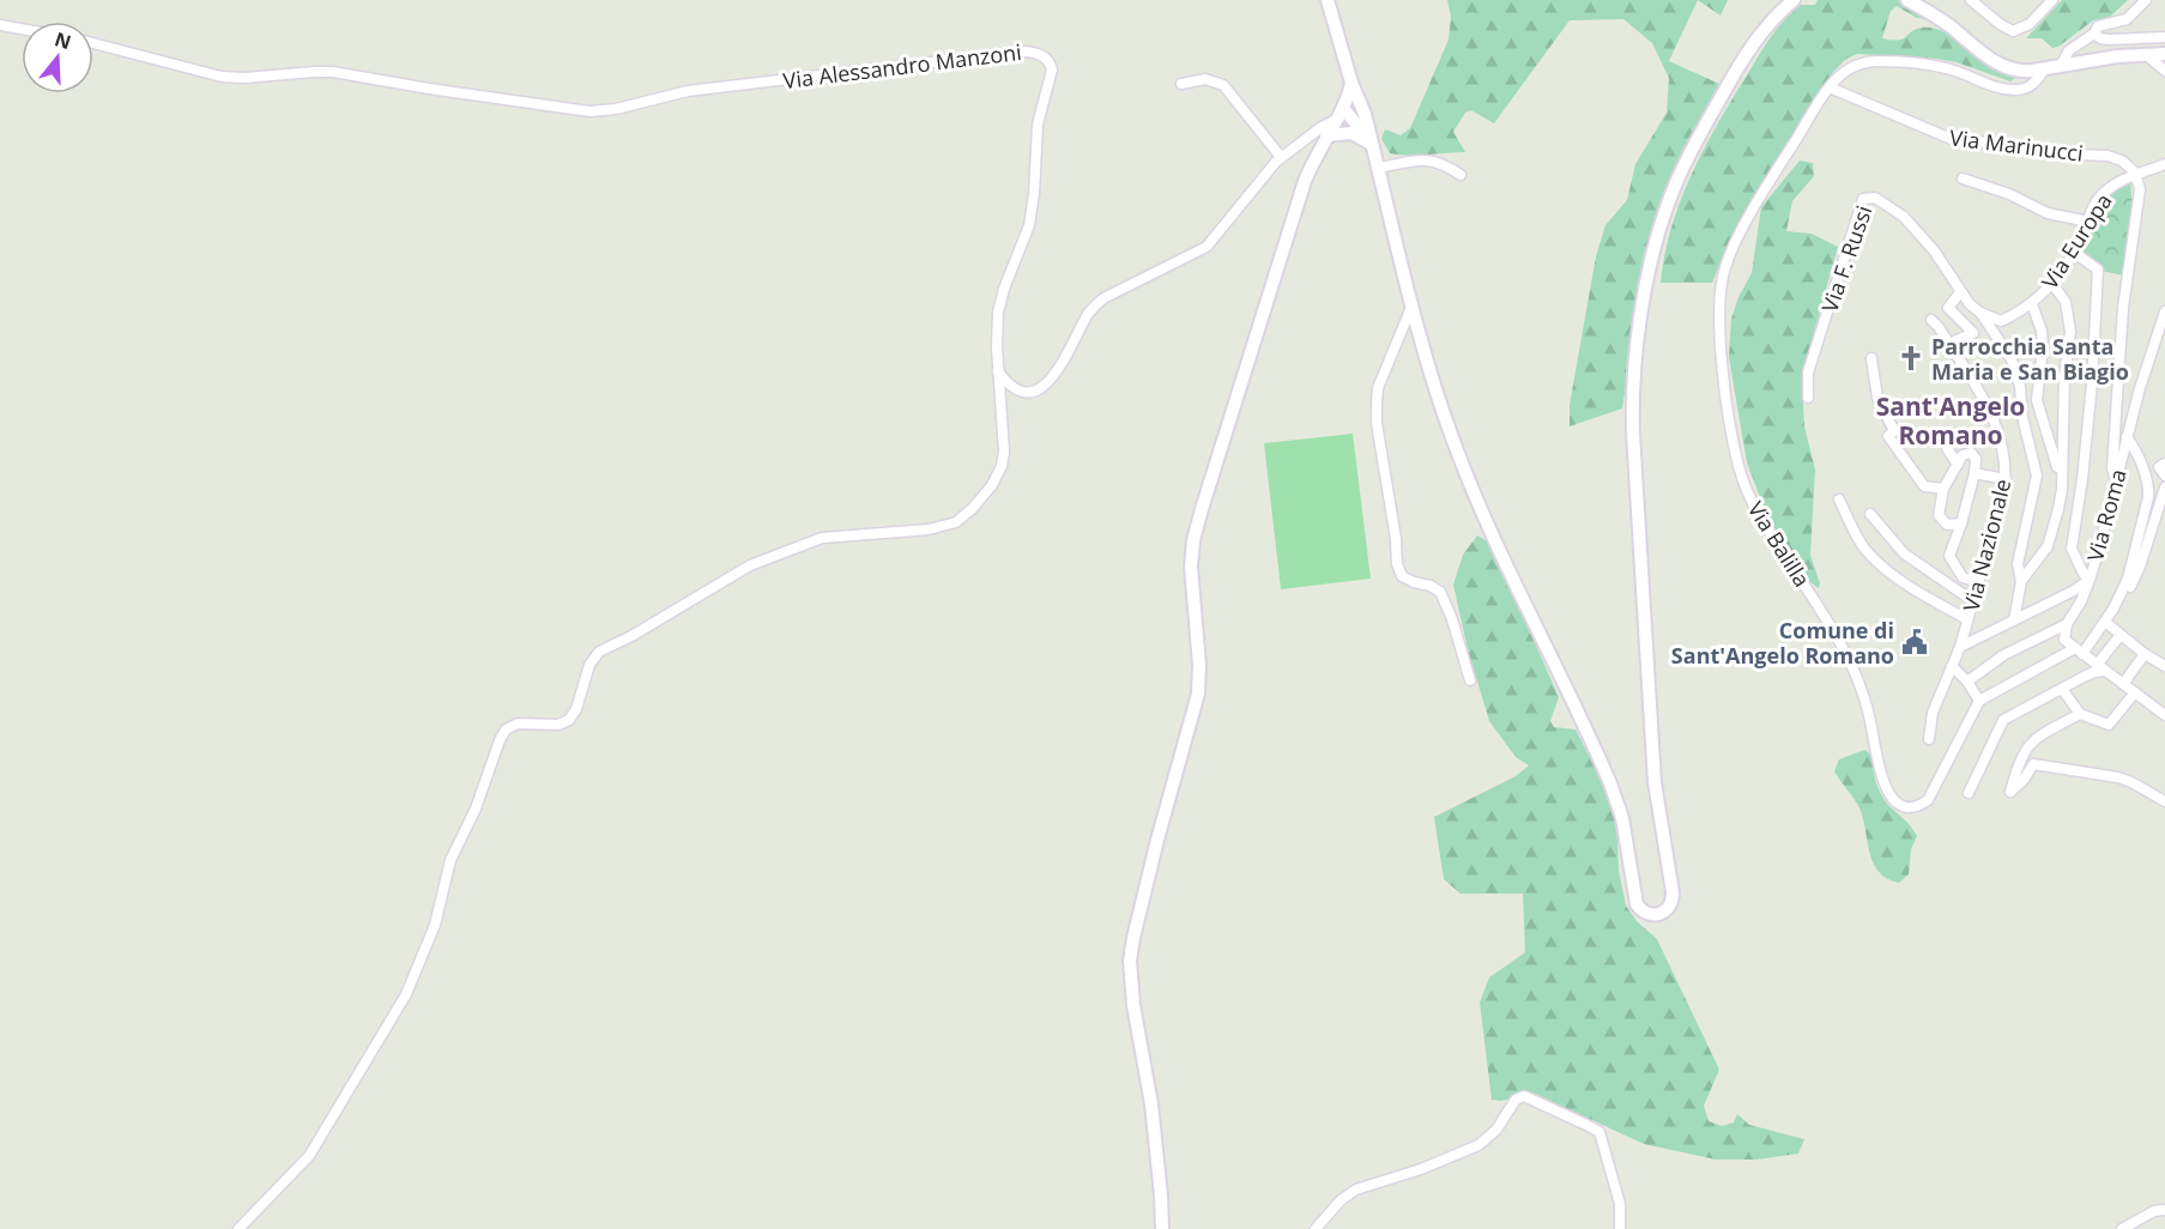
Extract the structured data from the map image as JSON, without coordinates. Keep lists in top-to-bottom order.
{
  "streets": {
    "street": [
      "Via Alessandro Manzoni",
      "Via Marinucci",
      "Via Europa",
      "Via F. Russi",
      "Via Roma",
      "Via Balilla",
      "Via Nazionale"
    ]
  },
  "crossings": [
    ["Via Marinucci", "Via Europa"],
    ["Via Marinucci", "Via Balilla"],
    ["Via Europa", "Via F. Russi"],
    ["Via F. Russi", "Via Roma"],
    ["Via Roma", "Via Nazionale"]
  ],
  "districts": ["Sant'Angelo Romano"],
  "places": {
    "church": ["Parrocchia Santa Maria e San Biagio"],
    "public building": ["Comune di Sant'Angelo Romano"]
  },
  "north": "top"
}
